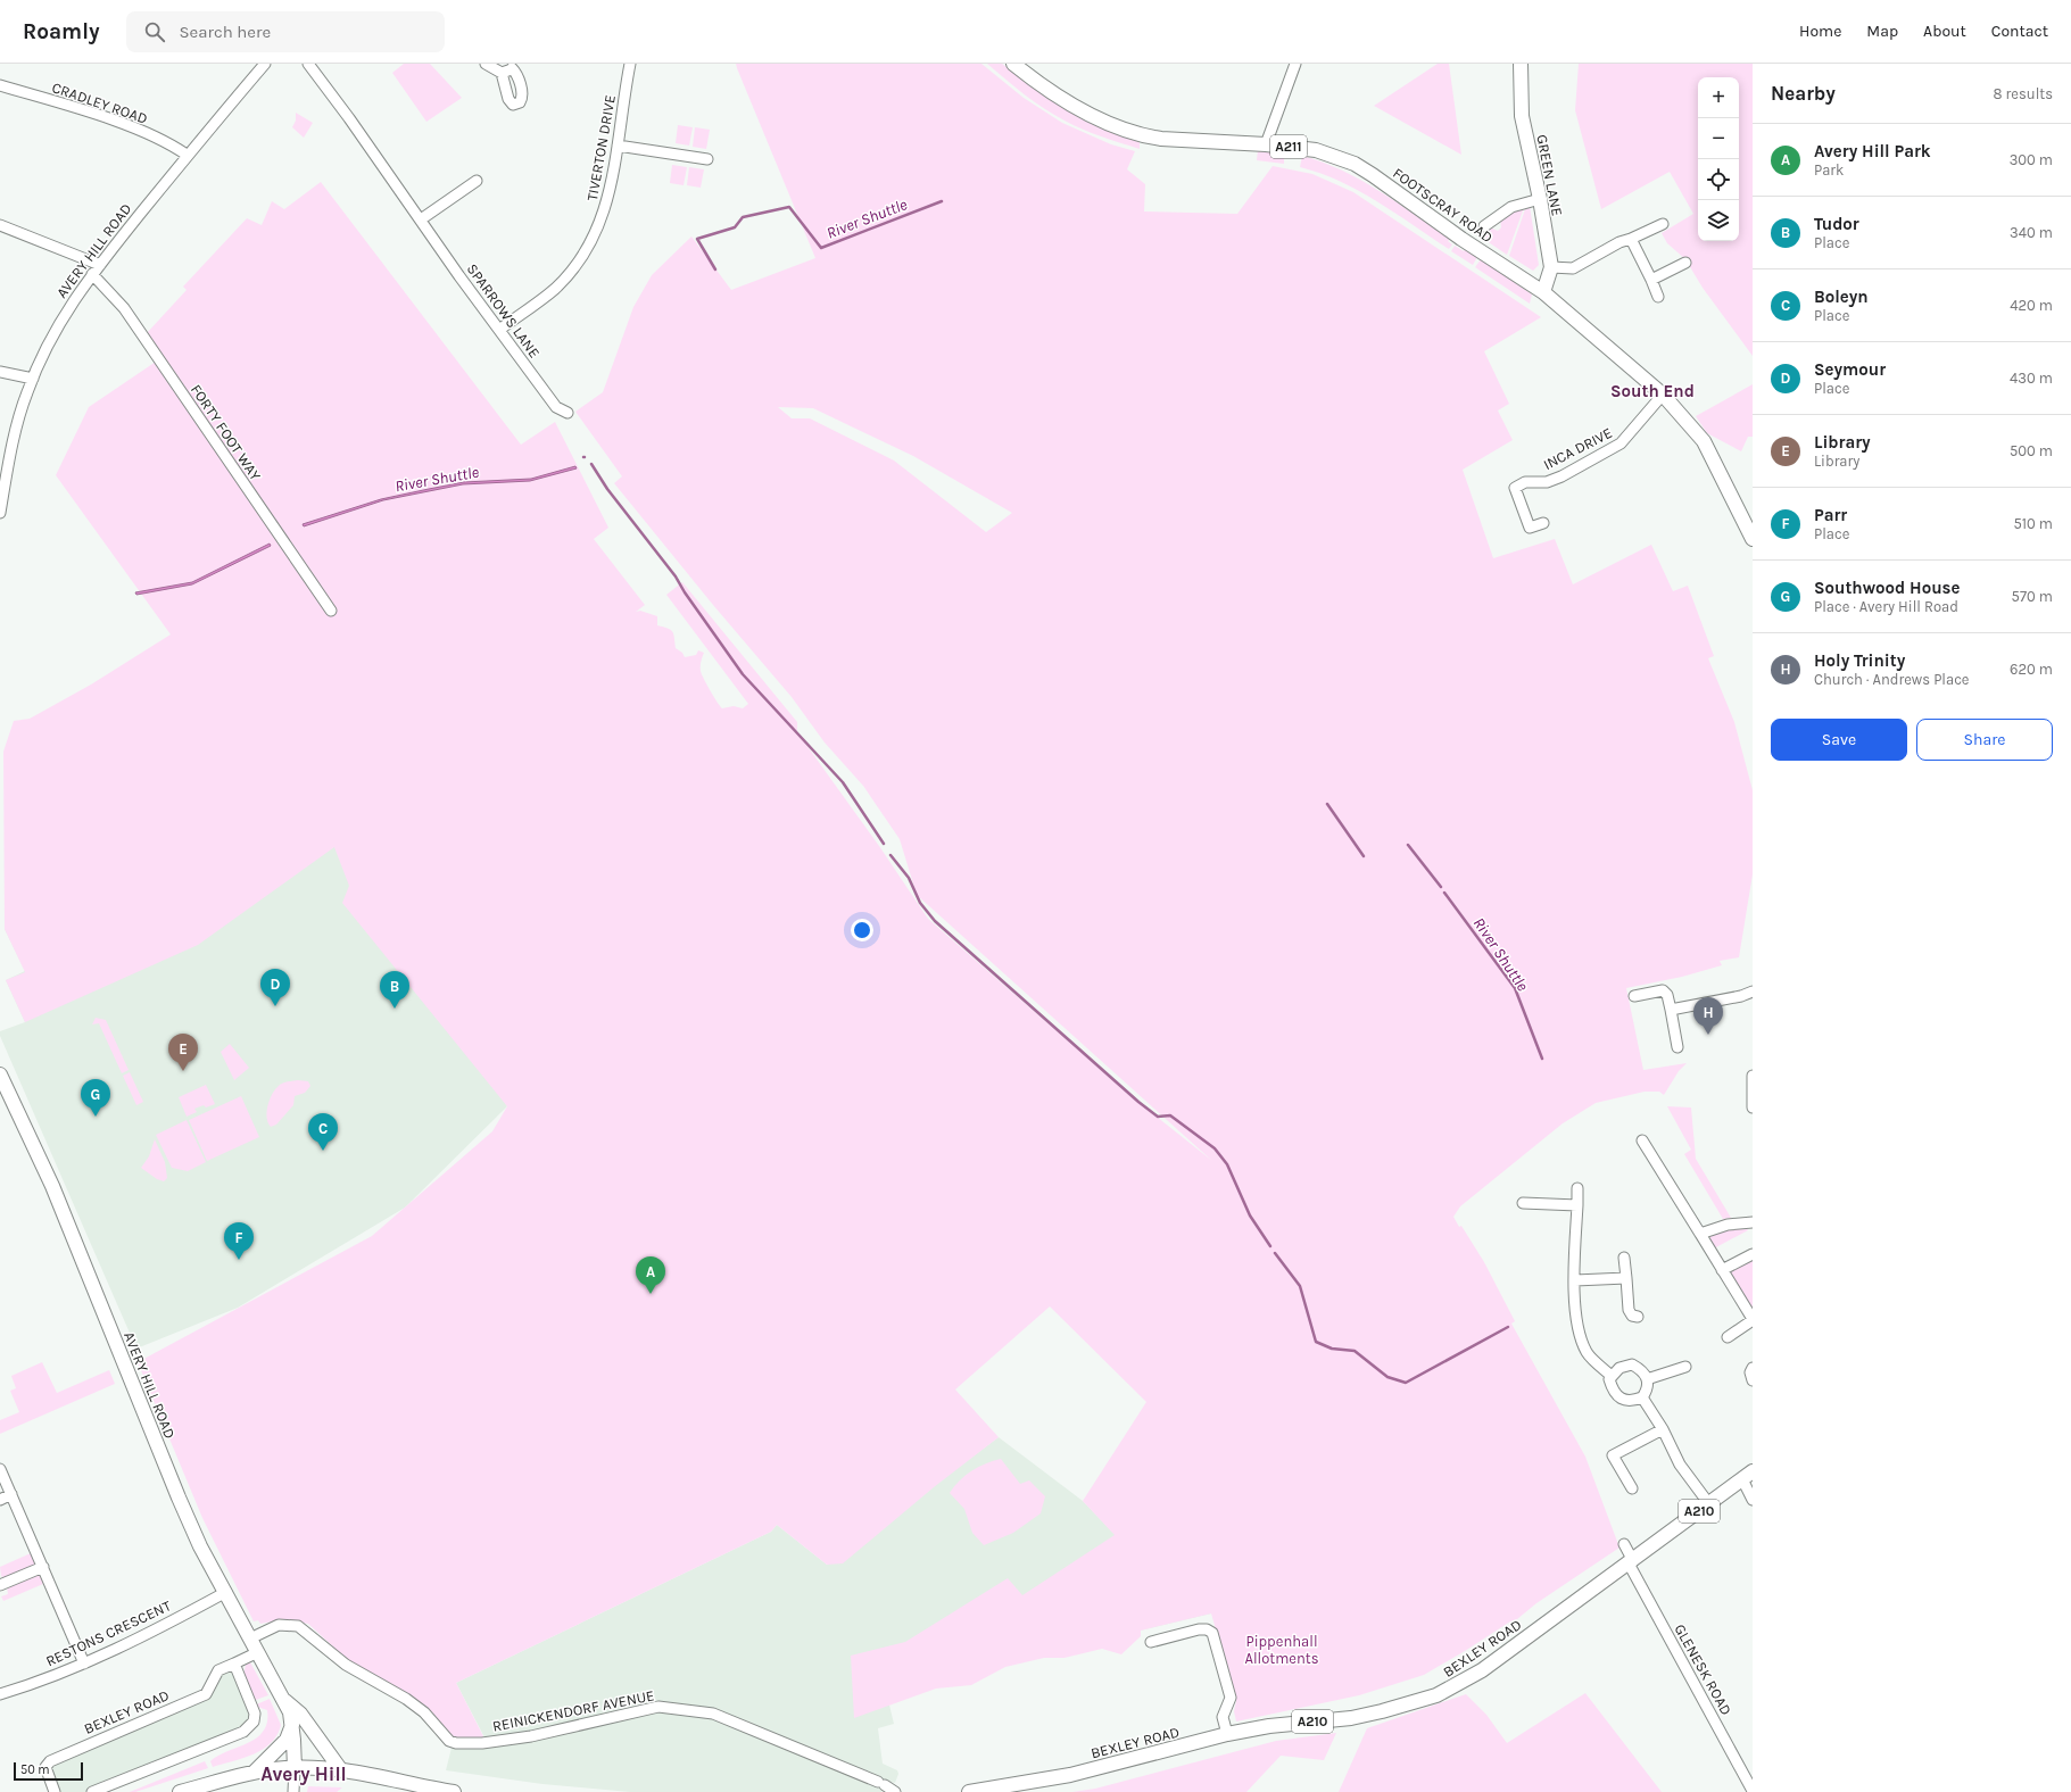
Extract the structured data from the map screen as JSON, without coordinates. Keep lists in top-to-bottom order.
{
  "streets": {
    "main road": [
      "A211",
      "GREEN LANE",
      "FOOTSCRAY ROAD",
      "AVERY HILL ROAD",
      "A210",
      "BEXLEY ROAD"
    ],
    "street": [
      "CRADLEY ROAD",
      "TIVERTON DRIVE",
      "SPARROWS LANE",
      "FORTY FOOT WAY",
      "INCA DRIVE",
      "RESTONS CRESCENT",
      "GLENESK ROAD",
      "REINICKENDORF AVENUE"
    ]
  },
  "crossings": [
    ["CRADLEY ROAD", "AVERY HILL ROAD"],
    ["TIVERTON DRIVE", "SPARROWS LANE"],
    ["GREEN LANE", "FOOTSCRAY ROAD"],
    ["FOOTSCRAY ROAD", "INCA DRIVE"],
    ["AVERY HILL ROAD", "FORTY FOOT WAY"],
    ["AVERY HILL ROAD", "RESTONS CRESCENT"],
    ["AVERY HILL ROAD", "BEXLEY ROAD"],
    ["AVERY HILL ROAD", "REINICKENDORF AVENUE"],
    ["BEXLEY ROAD", "GLENESK ROAD"]
  ],
  "districts": ["South End", "Avery Hill"],
  "water": ["River Shuttle"],
  "parks": ["Pippenhall Allotments"],
  "scale_bar": "50 m",
  "page": {
    "header": "Roamly",
    "search": "Search here",
    "nav": [
      "Home",
      "Map",
      "About",
      "Contact"
    ],
    "heading": ["Nearby", "8 results"],
    "map_buttons": ["+", "−"],
    "list": [
      {
        "mark": "A",
        "name": "Avery Hill Park",
        "note": "Park",
        "value": "300 m"
      },
      {
        "mark": "B",
        "name": "Tudor",
        "note": "Place",
        "value": "340 m"
      },
      {
        "mark": "C",
        "name": "Boleyn",
        "note": "Place",
        "value": "420 m"
      },
      {
        "mark": "D",
        "name": "Seymour",
        "note": "Place",
        "value": "430 m"
      },
      {
        "mark": "E",
        "name": "Library",
        "note": "Library",
        "value": "500 m"
      },
      {
        "mark": "F",
        "name": "Parr",
        "note": "Place",
        "value": "510 m"
      },
      {
        "mark": "G",
        "name": "Southwood House",
        "note": "Place · Avery Hill Road",
        "value": "570 m"
      },
      {
        "mark": "H",
        "name": "Holy Trinity",
        "note": "Church · Andrews Place",
        "value": "620 m"
      }
    ],
    "buttons": ["Save", "Share"],
    "pins": [
      "D",
      "B",
      "H",
      "E",
      "G",
      "C",
      "F",
      "A"
    ],
    "scale": "50 m"
  }
}
